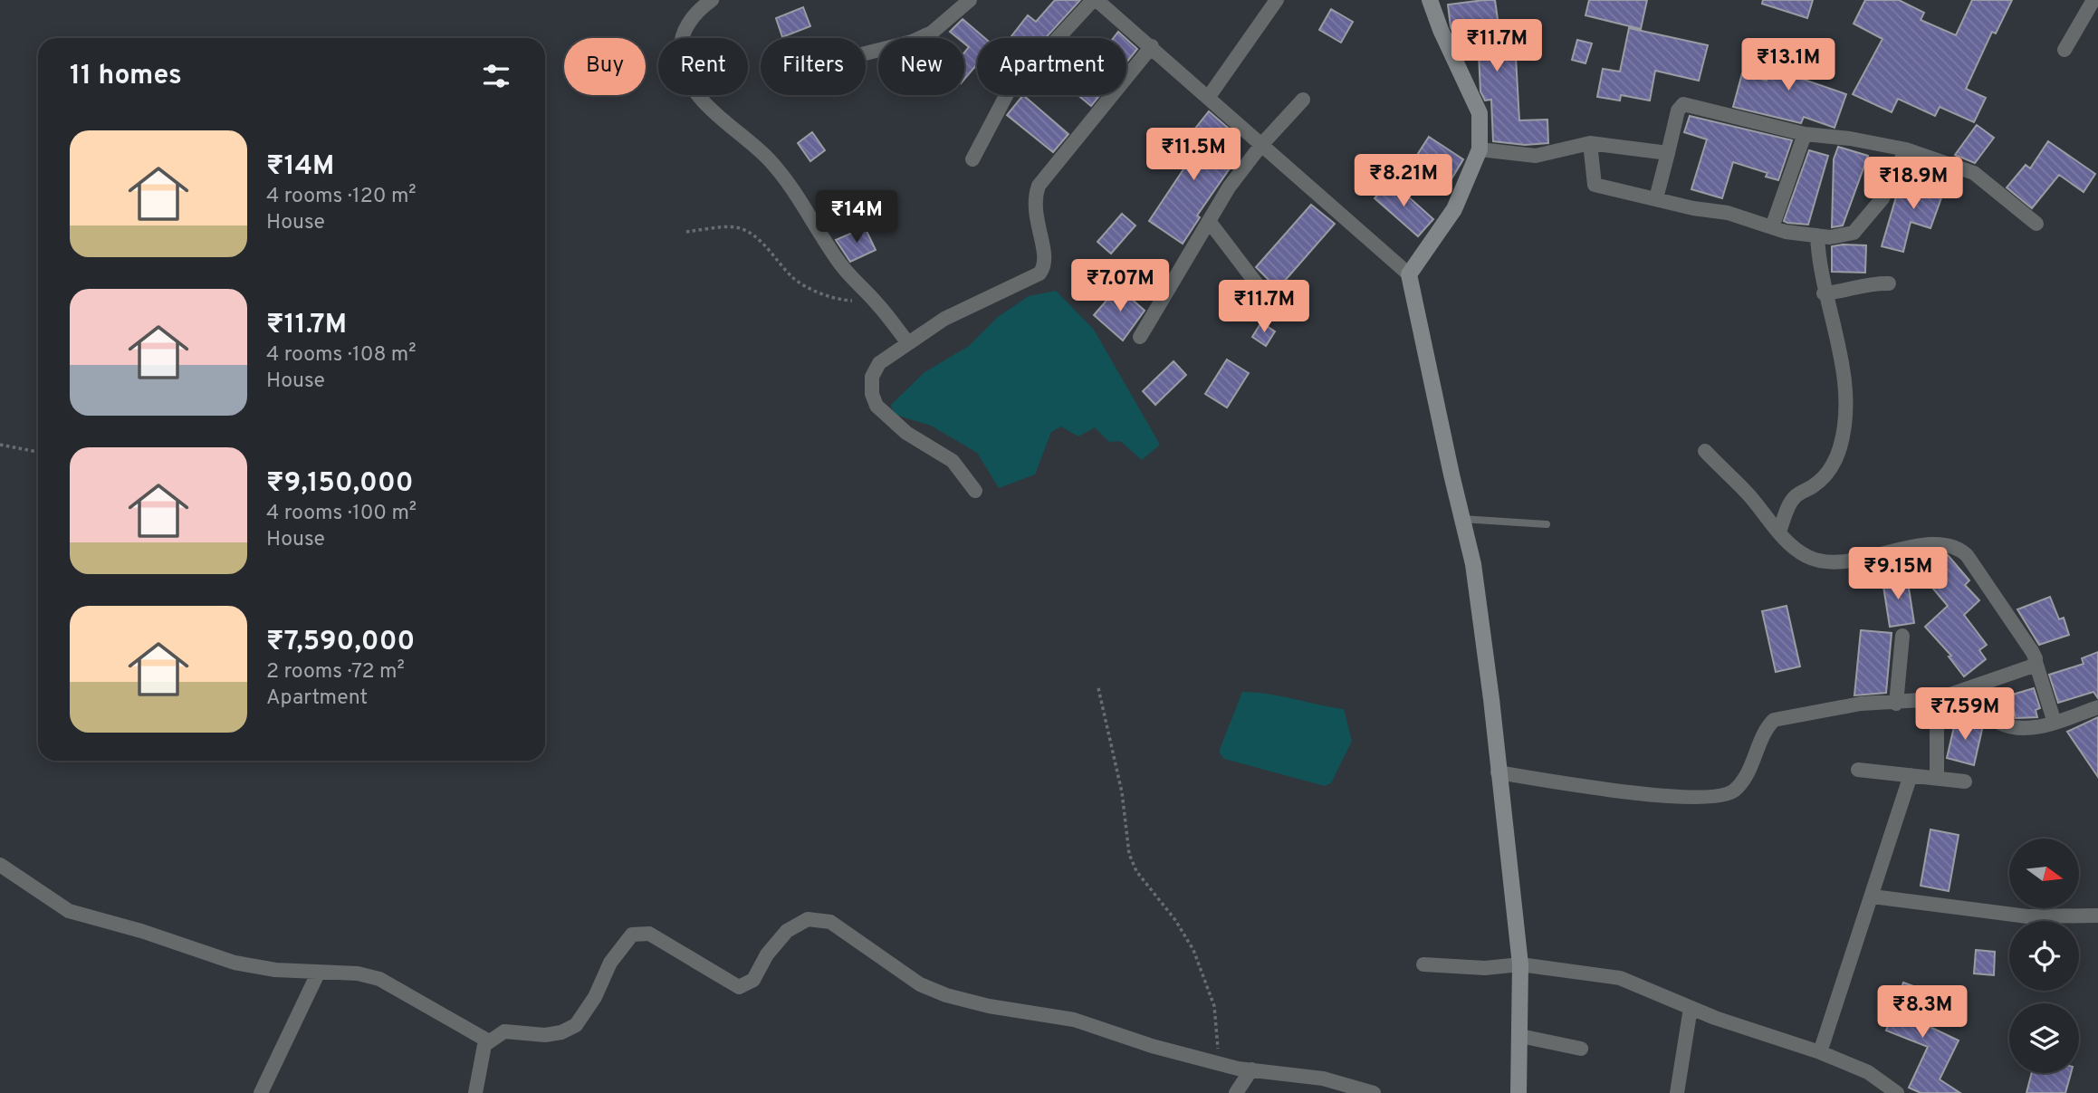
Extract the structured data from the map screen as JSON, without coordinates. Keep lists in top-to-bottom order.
{
  "north": "right",
  "page": {
    "price": [
      "₹11.7M",
      "₹13.1M",
      "₹11.5M",
      "₹8.21M",
      "₹18.9M",
      "₹14M",
      "₹7.07M",
      "₹11.7M",
      "₹9.15M",
      "₹7.59M",
      "₹8.3M"
    ],
    "chip": [
      "Buy",
      "Rent",
      "Filters",
      "New",
      "Apartment"
    ],
    "heading": "11 homes",
    "list": [
      {
        "name": "₹14M",
        "note": "4 rooms · 120 m² · House"
      },
      {
        "name": "₹11.7M",
        "note": "4 rooms · 108 m² · House"
      },
      {
        "name": "₹9,150,000",
        "note": "4 rooms · 100 m² · House"
      },
      {
        "name": "₹7,590,000",
        "note": "2 rooms · 72 m² · Apartment"
      }
    ]
  }
}
